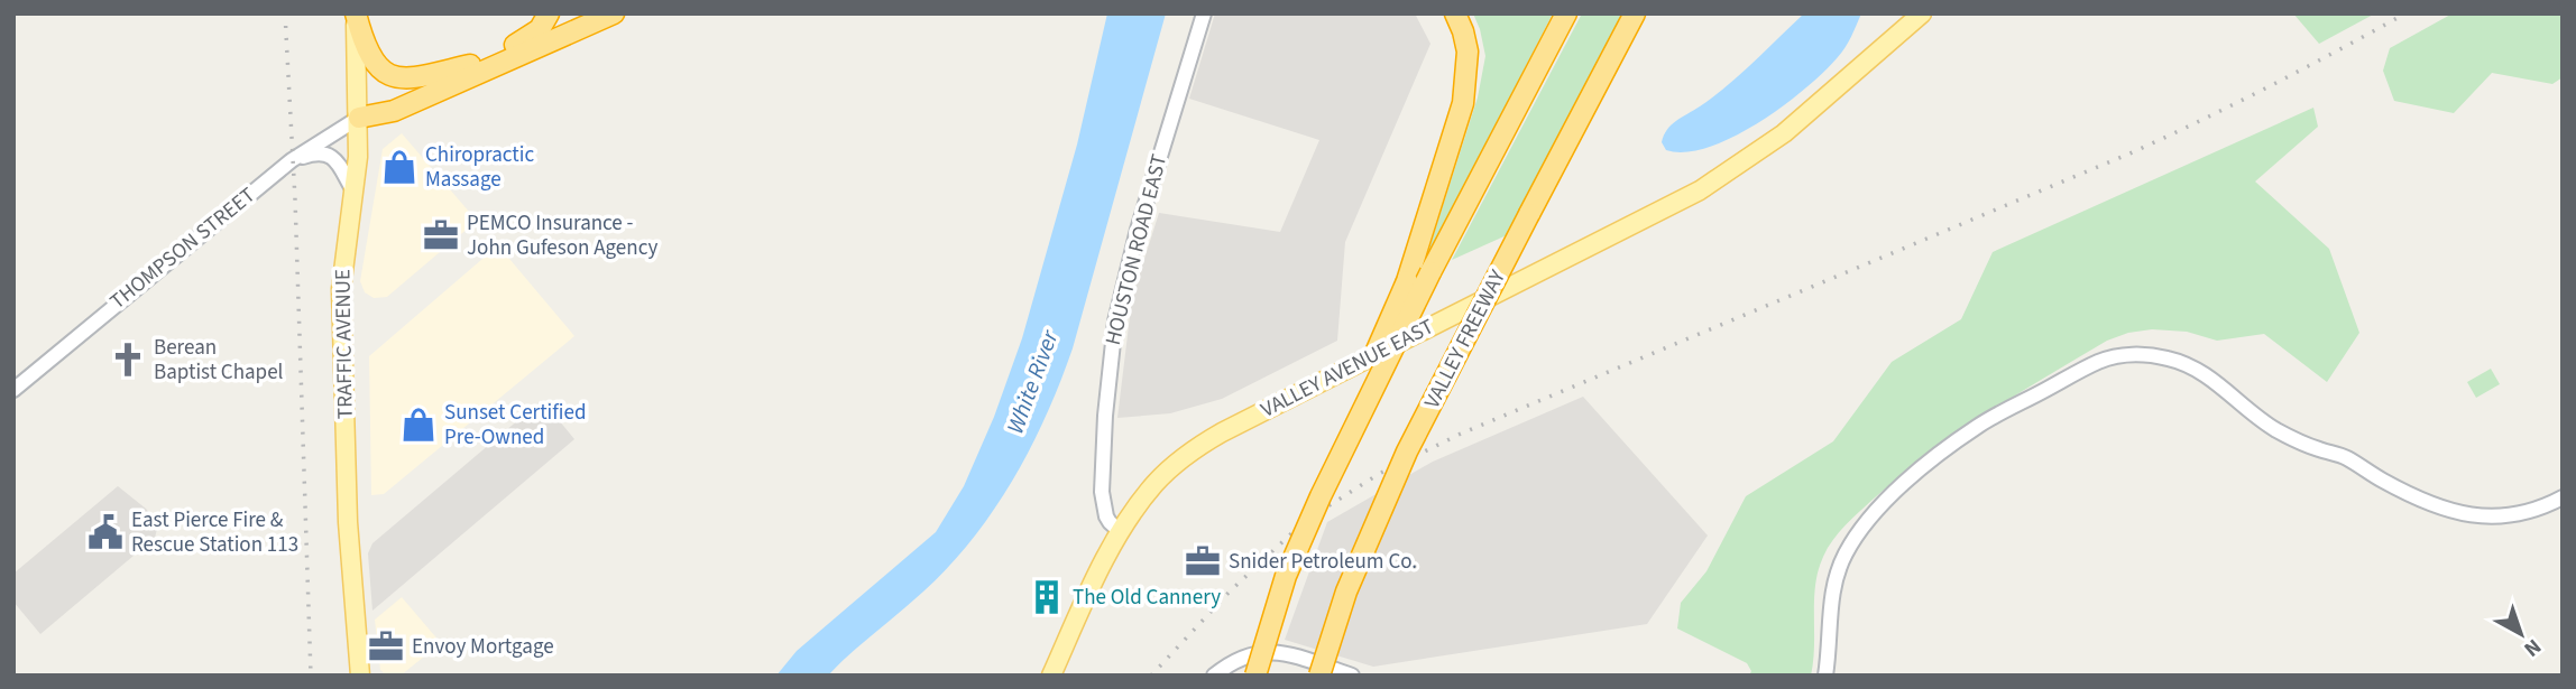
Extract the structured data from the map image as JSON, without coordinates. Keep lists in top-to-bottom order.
{
  "streets": {
    "highway": ["VALLEY FREEWAY"],
    "main road": ["TRAFFIC AVENUE", "VALLEY AVENUE EAST"],
    "street": ["THOMPSON STREET", "HOUSTON ROAD EAST"]
  },
  "crossings": [
    ["THOMPSON STREET", "TRAFFIC AVENUE"],
    ["HOUSTON ROAD EAST", "VALLEY AVENUE EAST"]
  ],
  "water": ["White River"],
  "places": {
    "shop": ["Chiropractic Massage", "Sunset Certified Pre-Owned"],
    "office": ["PEMCO Insurance - John Gufeson Agency", "Snider Petroleum Co.", "Envoy Mortgage"],
    "church": ["Berean Baptist Chapel"],
    "public building": ["East Pierce Fire & Rescue Station 113"],
    "building": ["The Old Cannery"]
  },
  "north": "bottom right"
}
